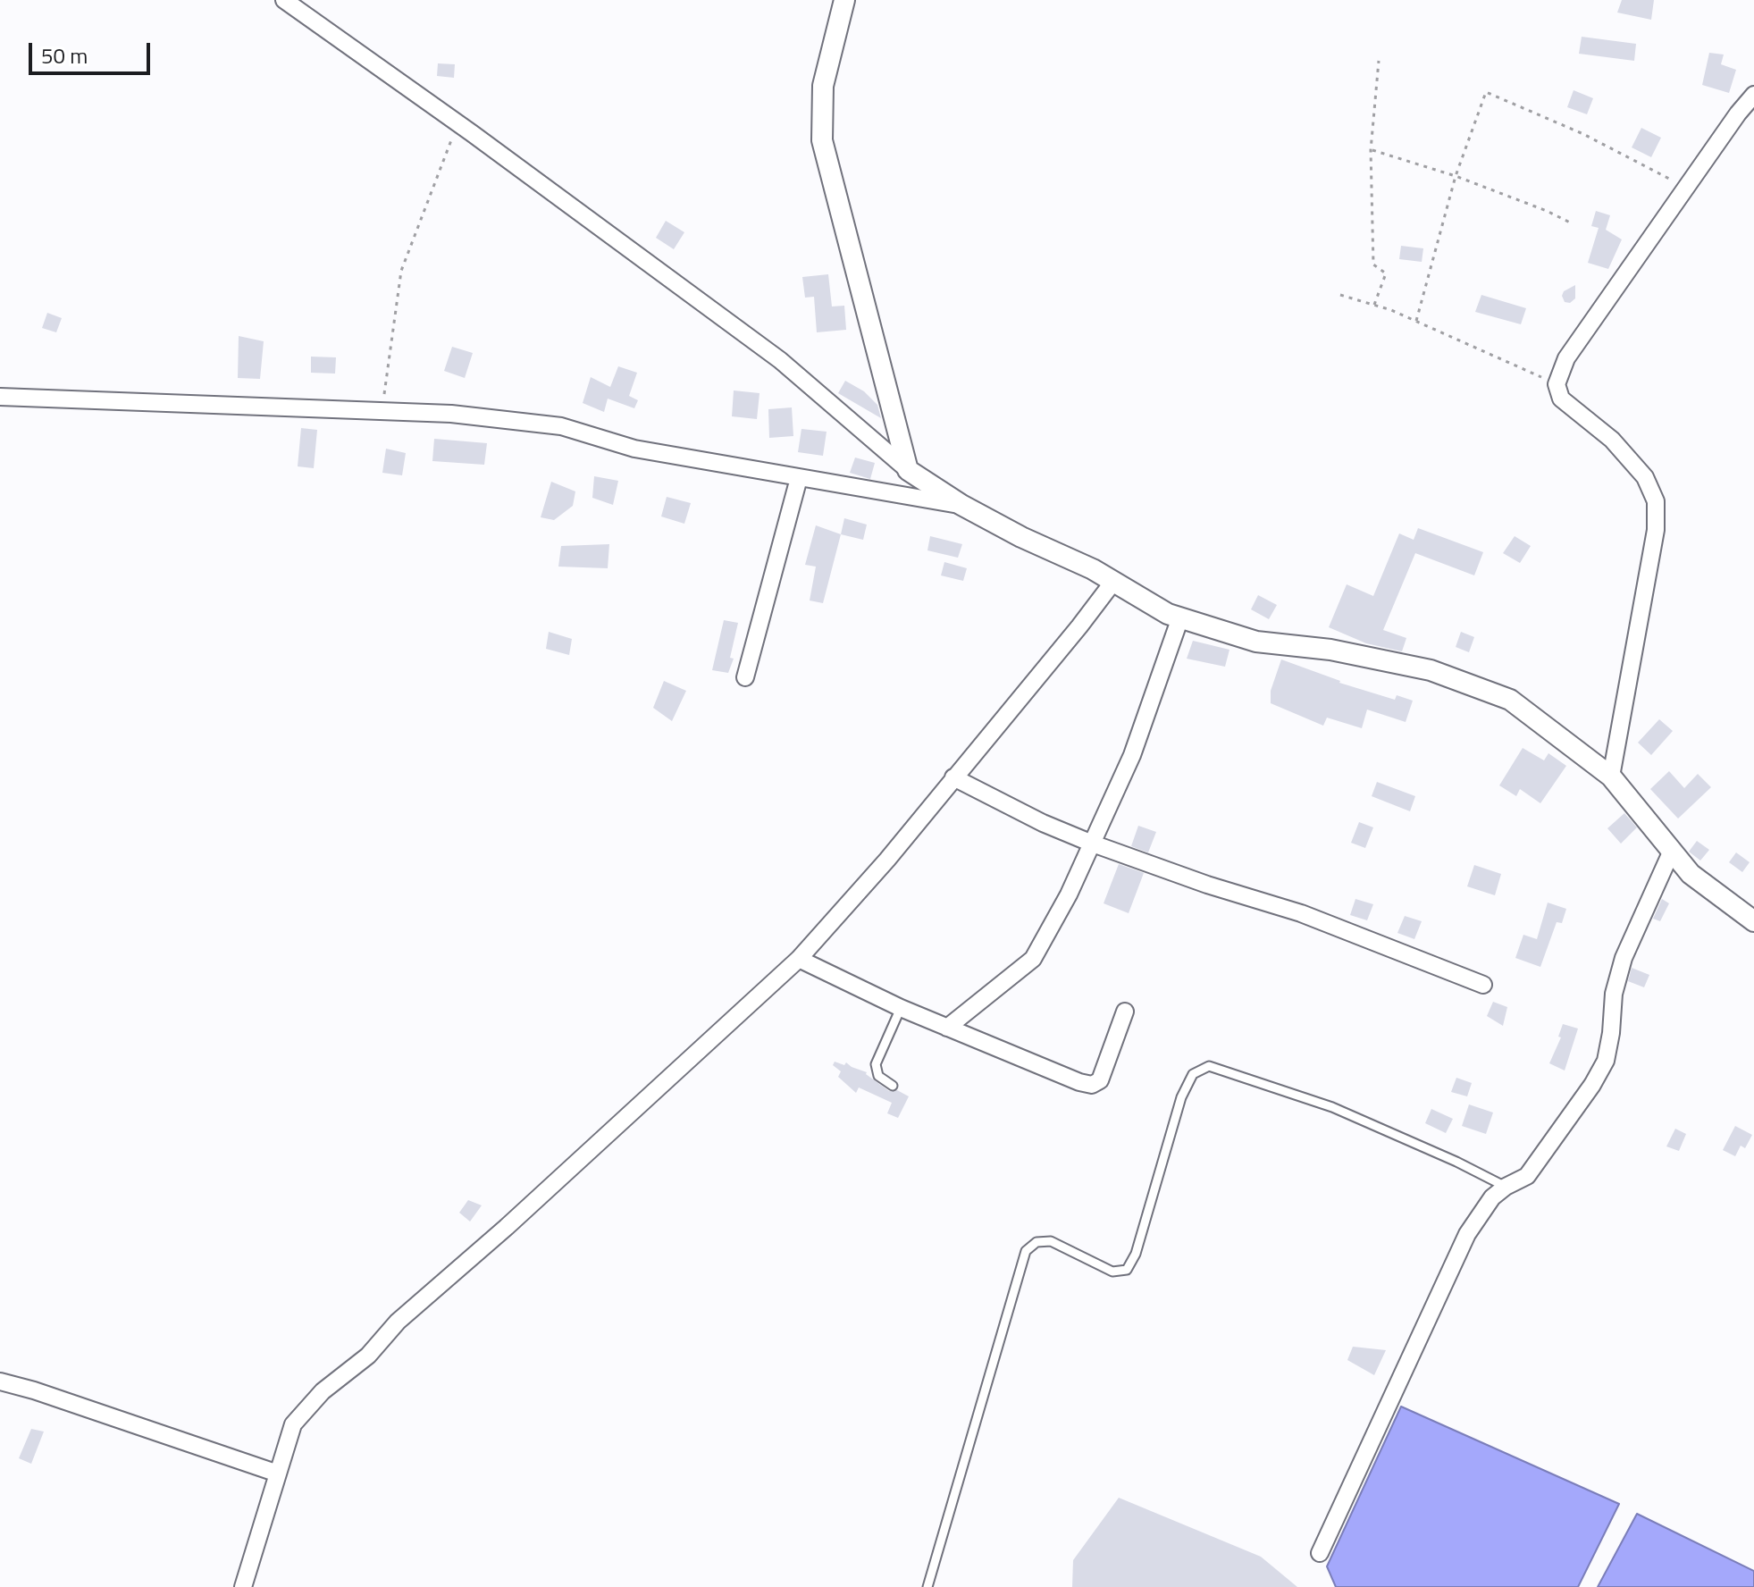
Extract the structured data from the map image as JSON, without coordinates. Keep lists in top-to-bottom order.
{
  "scale_bar": "50 m"
}
